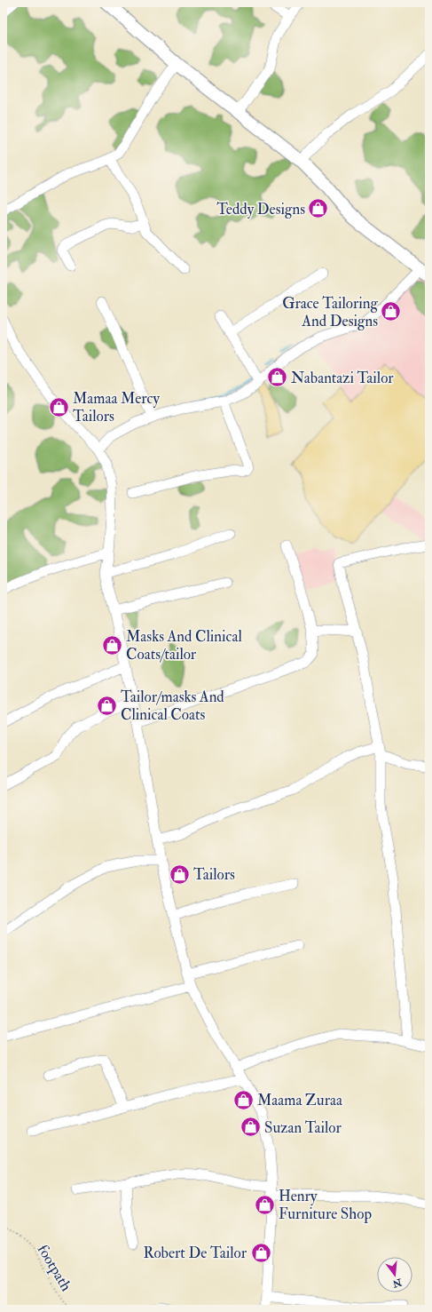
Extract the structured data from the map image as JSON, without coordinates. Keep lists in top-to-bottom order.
{
  "streets": {
    "path": ["footpath"]
  },
  "places": {
    "shop": [
      "Teddy Designs",
      "Grace Tailoring And Designs",
      "Nabantazi Tailor",
      "Mamaa Mercy Tailors",
      "Masks And Clinical Coats/tailor",
      "Tailor/masks And Clinical Coats",
      "Tailors",
      "Maama Zuraa",
      "Suzan Tailor",
      "Henry Furniture Shop",
      "Robert De Tailor"
    ]
  },
  "north": "bottom"
}
